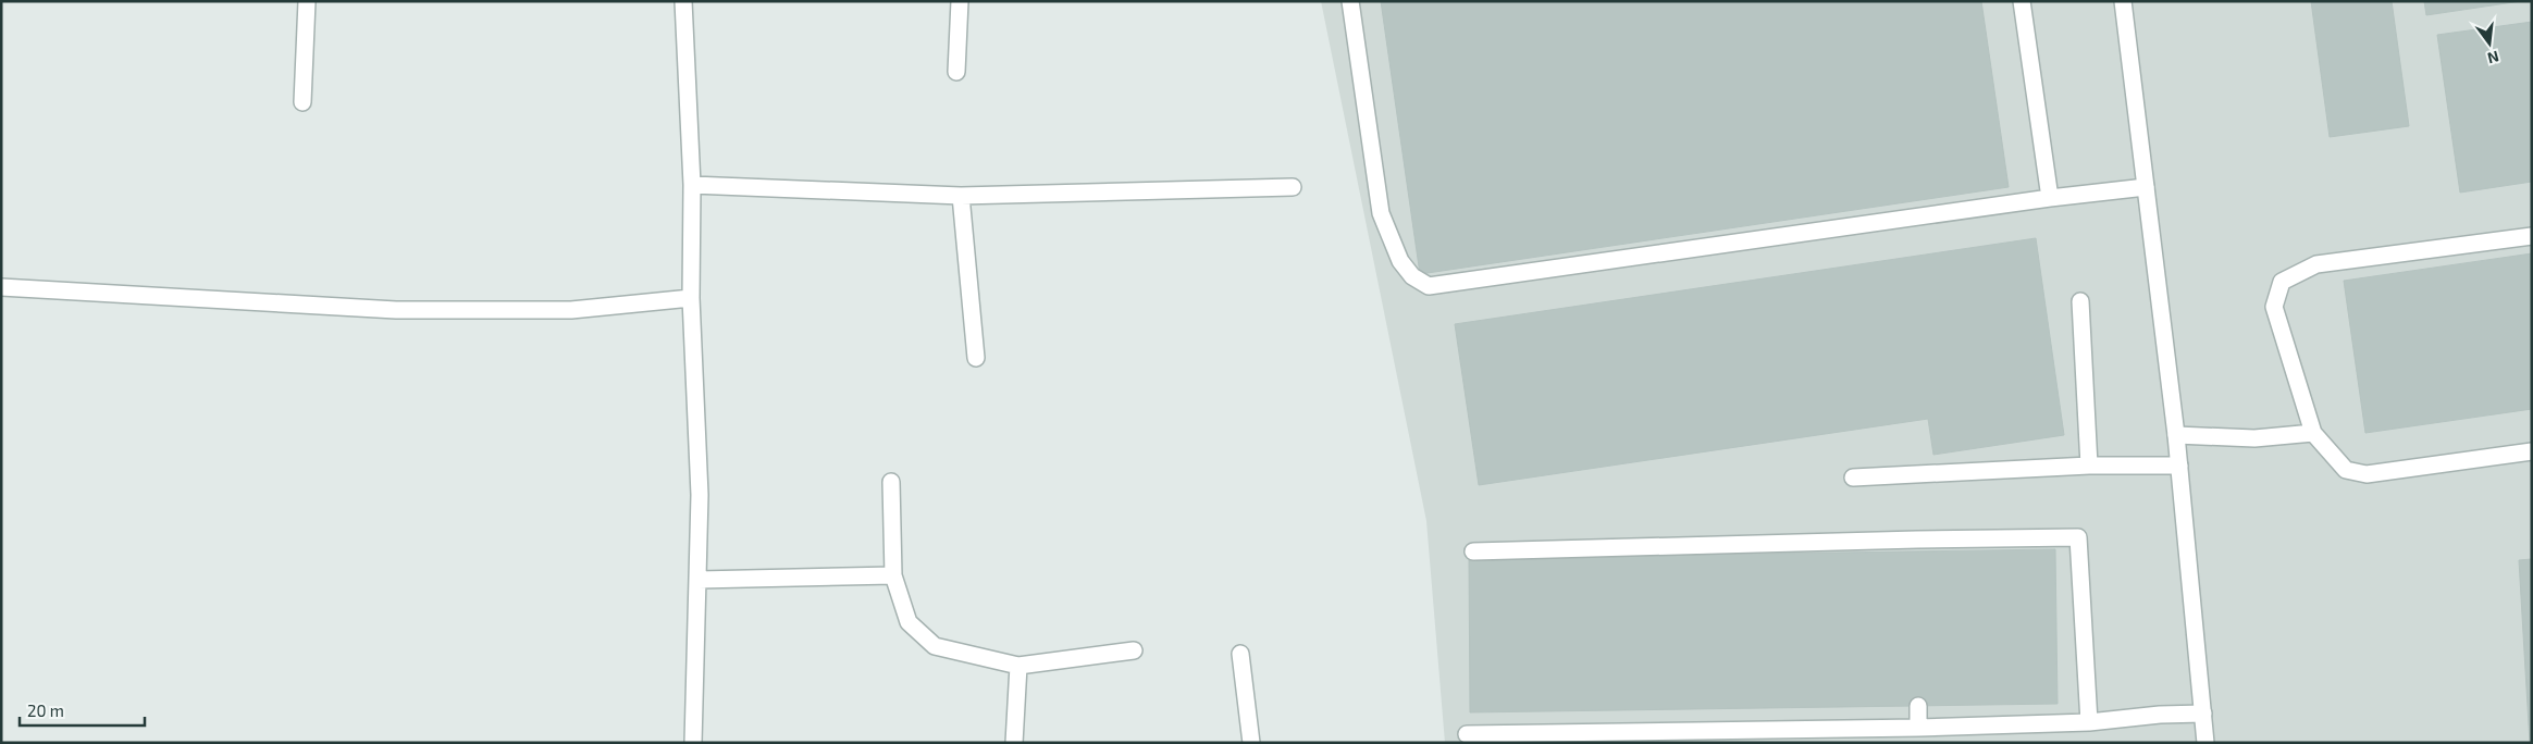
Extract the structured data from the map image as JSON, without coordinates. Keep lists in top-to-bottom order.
{
  "scale_bar": "20 m",
  "north": "bottom"
}
